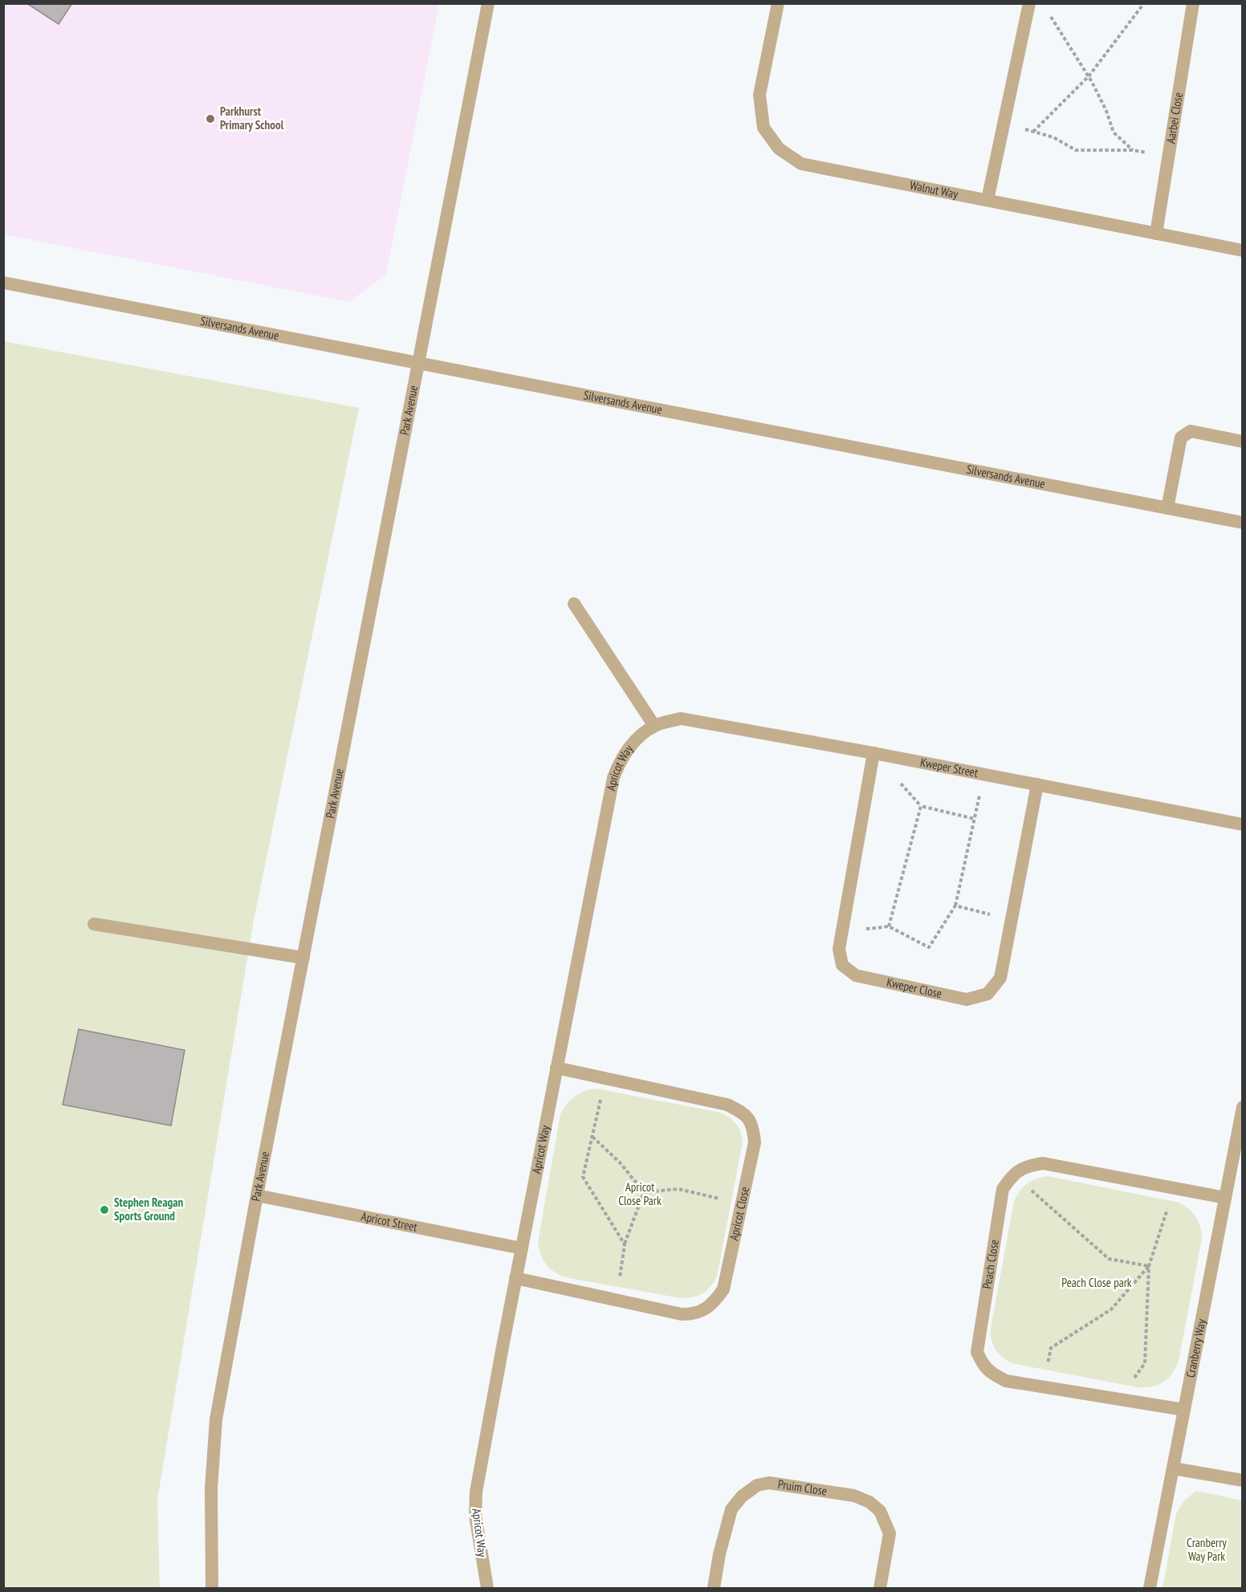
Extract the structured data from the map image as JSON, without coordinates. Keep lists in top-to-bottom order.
{
  "streets": {
    "street": [
      "Aarbei Close",
      "Walnut Way",
      "Silversands Avenue",
      "Park Avenue",
      "Kweper Street",
      "Apricot Way",
      "Kweper Close",
      "Apricot Close",
      "Apricot Street",
      "Peach Close",
      "Cranberry Way",
      "Pruim Close"
    ]
  },
  "crossings": [
    ["Aarbei Close", "Walnut Way"],
    ["Silversands Avenue", "Park Avenue"],
    ["Park Avenue", "Apricot Street"],
    ["Kweper Street", "Apricot Way"],
    ["Kweper Street", "Kweper Close"],
    ["Apricot Way", "Apricot Close"],
    ["Apricot Way", "Apricot Street"],
    ["Peach Close", "Cranberry Way"]
  ],
  "parks": ["Apricot Close Park", "Peach Close park", "Cranberry Way Park"],
  "places": ["Parkhurst Primary School", "Stephen Reagan Sports Ground"]
}
